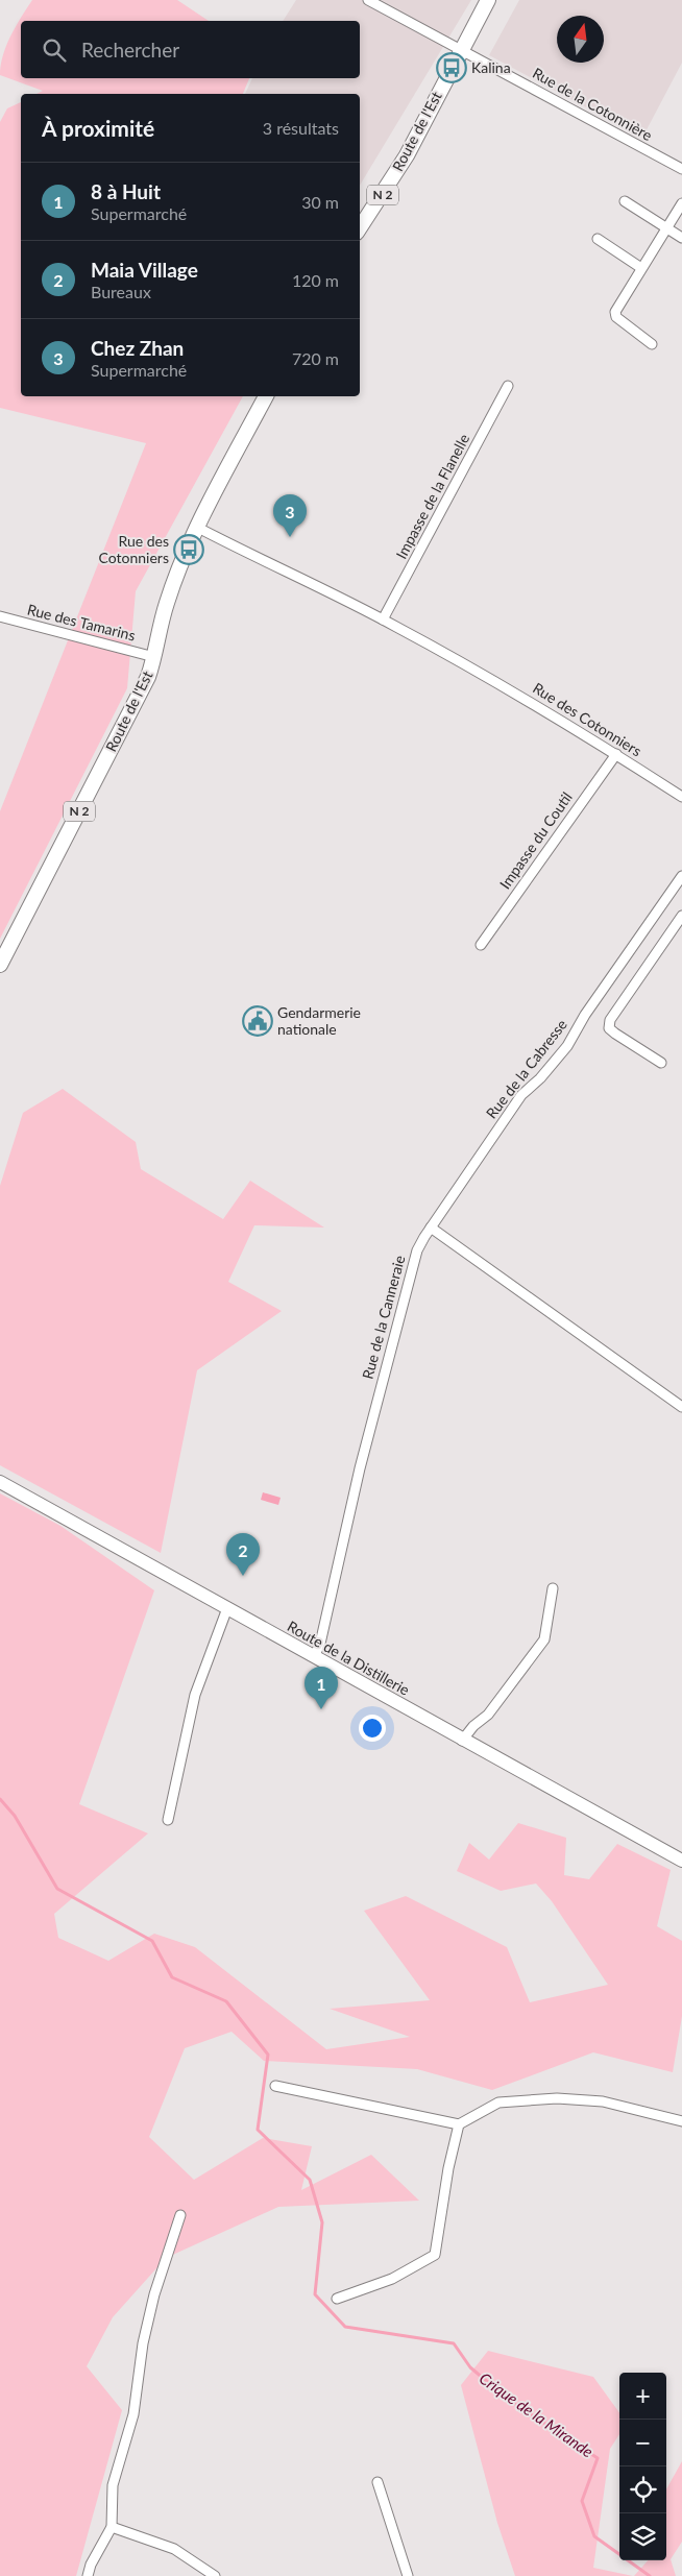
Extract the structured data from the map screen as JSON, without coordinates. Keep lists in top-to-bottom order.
{
  "streets": {
    "main road": ["Route de l'Est", "N 2"],
    "street": [
      "Rue de la Cotonnière",
      "Impasse de la Flanelle",
      "Rue des Tamarins",
      "Rue des Cotonniers",
      "Impasse du Coutil",
      "Rue de la Cabresse",
      "Rue de la Canneraie",
      "Route de la Distillerie"
    ]
  },
  "crossings": [
    ["Rue de la Cotonnière", "Route de l'Est"],
    ["Route de l'Est", "Rue des Tamarins"],
    ["Route de l'Est", "Rue des Cotonniers"],
    ["Impasse de la Flanelle", "Rue des Cotonniers"],
    ["Rue des Cotonniers", "Impasse du Coutil"],
    ["Rue de la Cabresse", "Rue de la Canneraie"],
    ["Rue de la Canneraie", "Route de la Distillerie"]
  ],
  "water": ["Crique de la Mirande"],
  "places": {
    "bus stop": ["Kalina", "Rue des Cotonniers"],
    "public building": ["Gendarmerie nationale"]
  },
  "north": "top",
  "page": {
    "search": "Rechercher",
    "heading": ["À proximité", "3 résultats"],
    "list": [
      {
        "mark": "1",
        "name": "8 à Huit",
        "note": "Supermarché",
        "value": "30 m"
      },
      {
        "mark": "2",
        "name": "Maia Village",
        "note": "Bureaux",
        "value": "120 m"
      },
      {
        "mark": "3",
        "name": "Chez Zhan",
        "note": "Supermarché",
        "value": "720 m"
      }
    ],
    "pins": ["3", "2", "1"],
    "map_buttons": ["+", "−"]
  }
}
